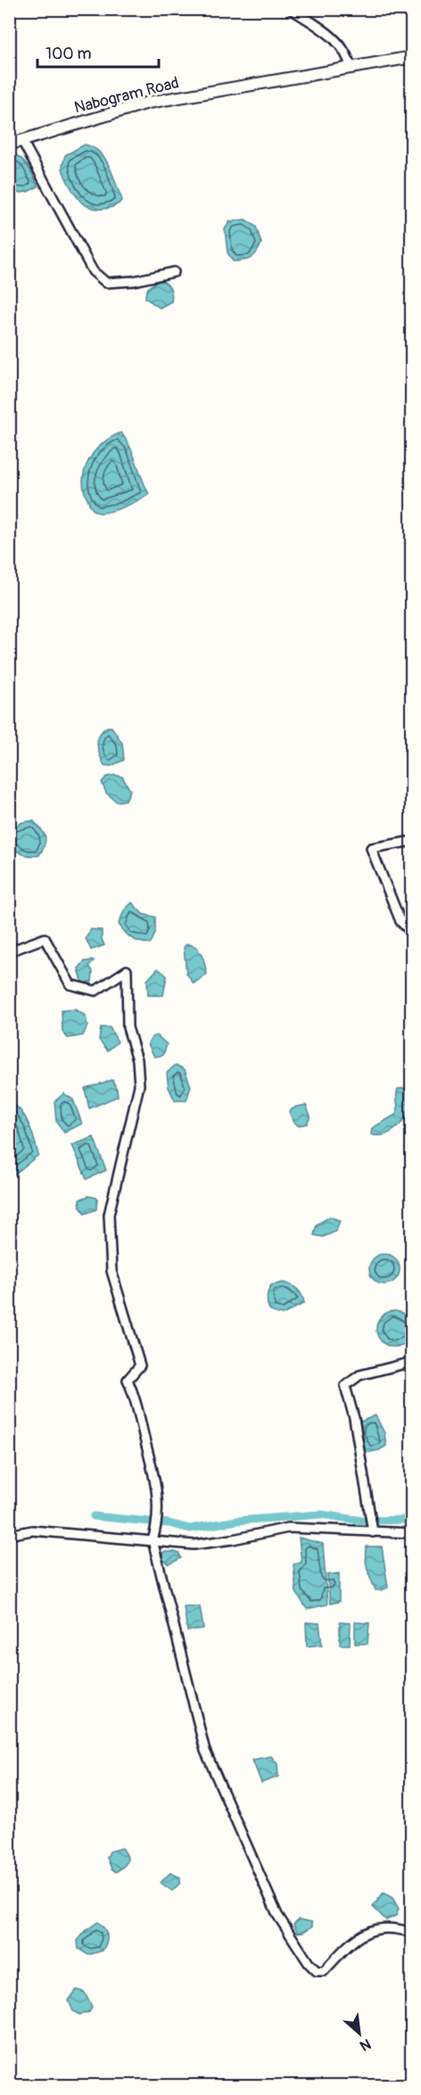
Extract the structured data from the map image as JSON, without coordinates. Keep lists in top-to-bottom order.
{
  "streets": {
    "main road": ["Nabogram Road"]
  },
  "scale_bar": "100 m",
  "north": "bottom right"
}
